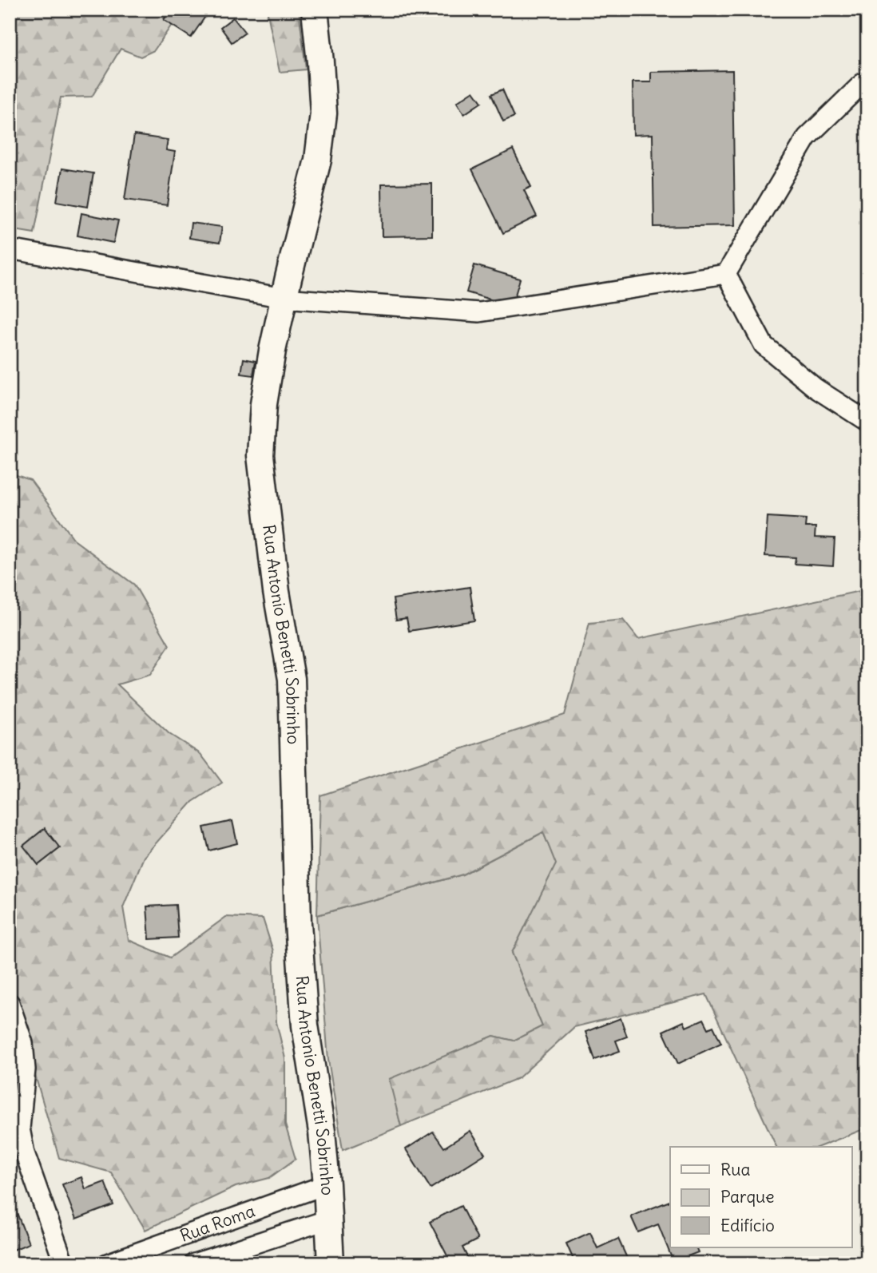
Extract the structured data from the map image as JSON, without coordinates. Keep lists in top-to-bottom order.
{
  "streets": {
    "main road": ["Rua Antonio Benetti Sobrinho"],
    "street": ["Rua Roma"]
  },
  "crossings": [
    ["Rua Antonio Benetti Sobrinho", "Rua Roma"]
  ],
  "legend": ["Rua", "Parque", "Edifício"]
}
